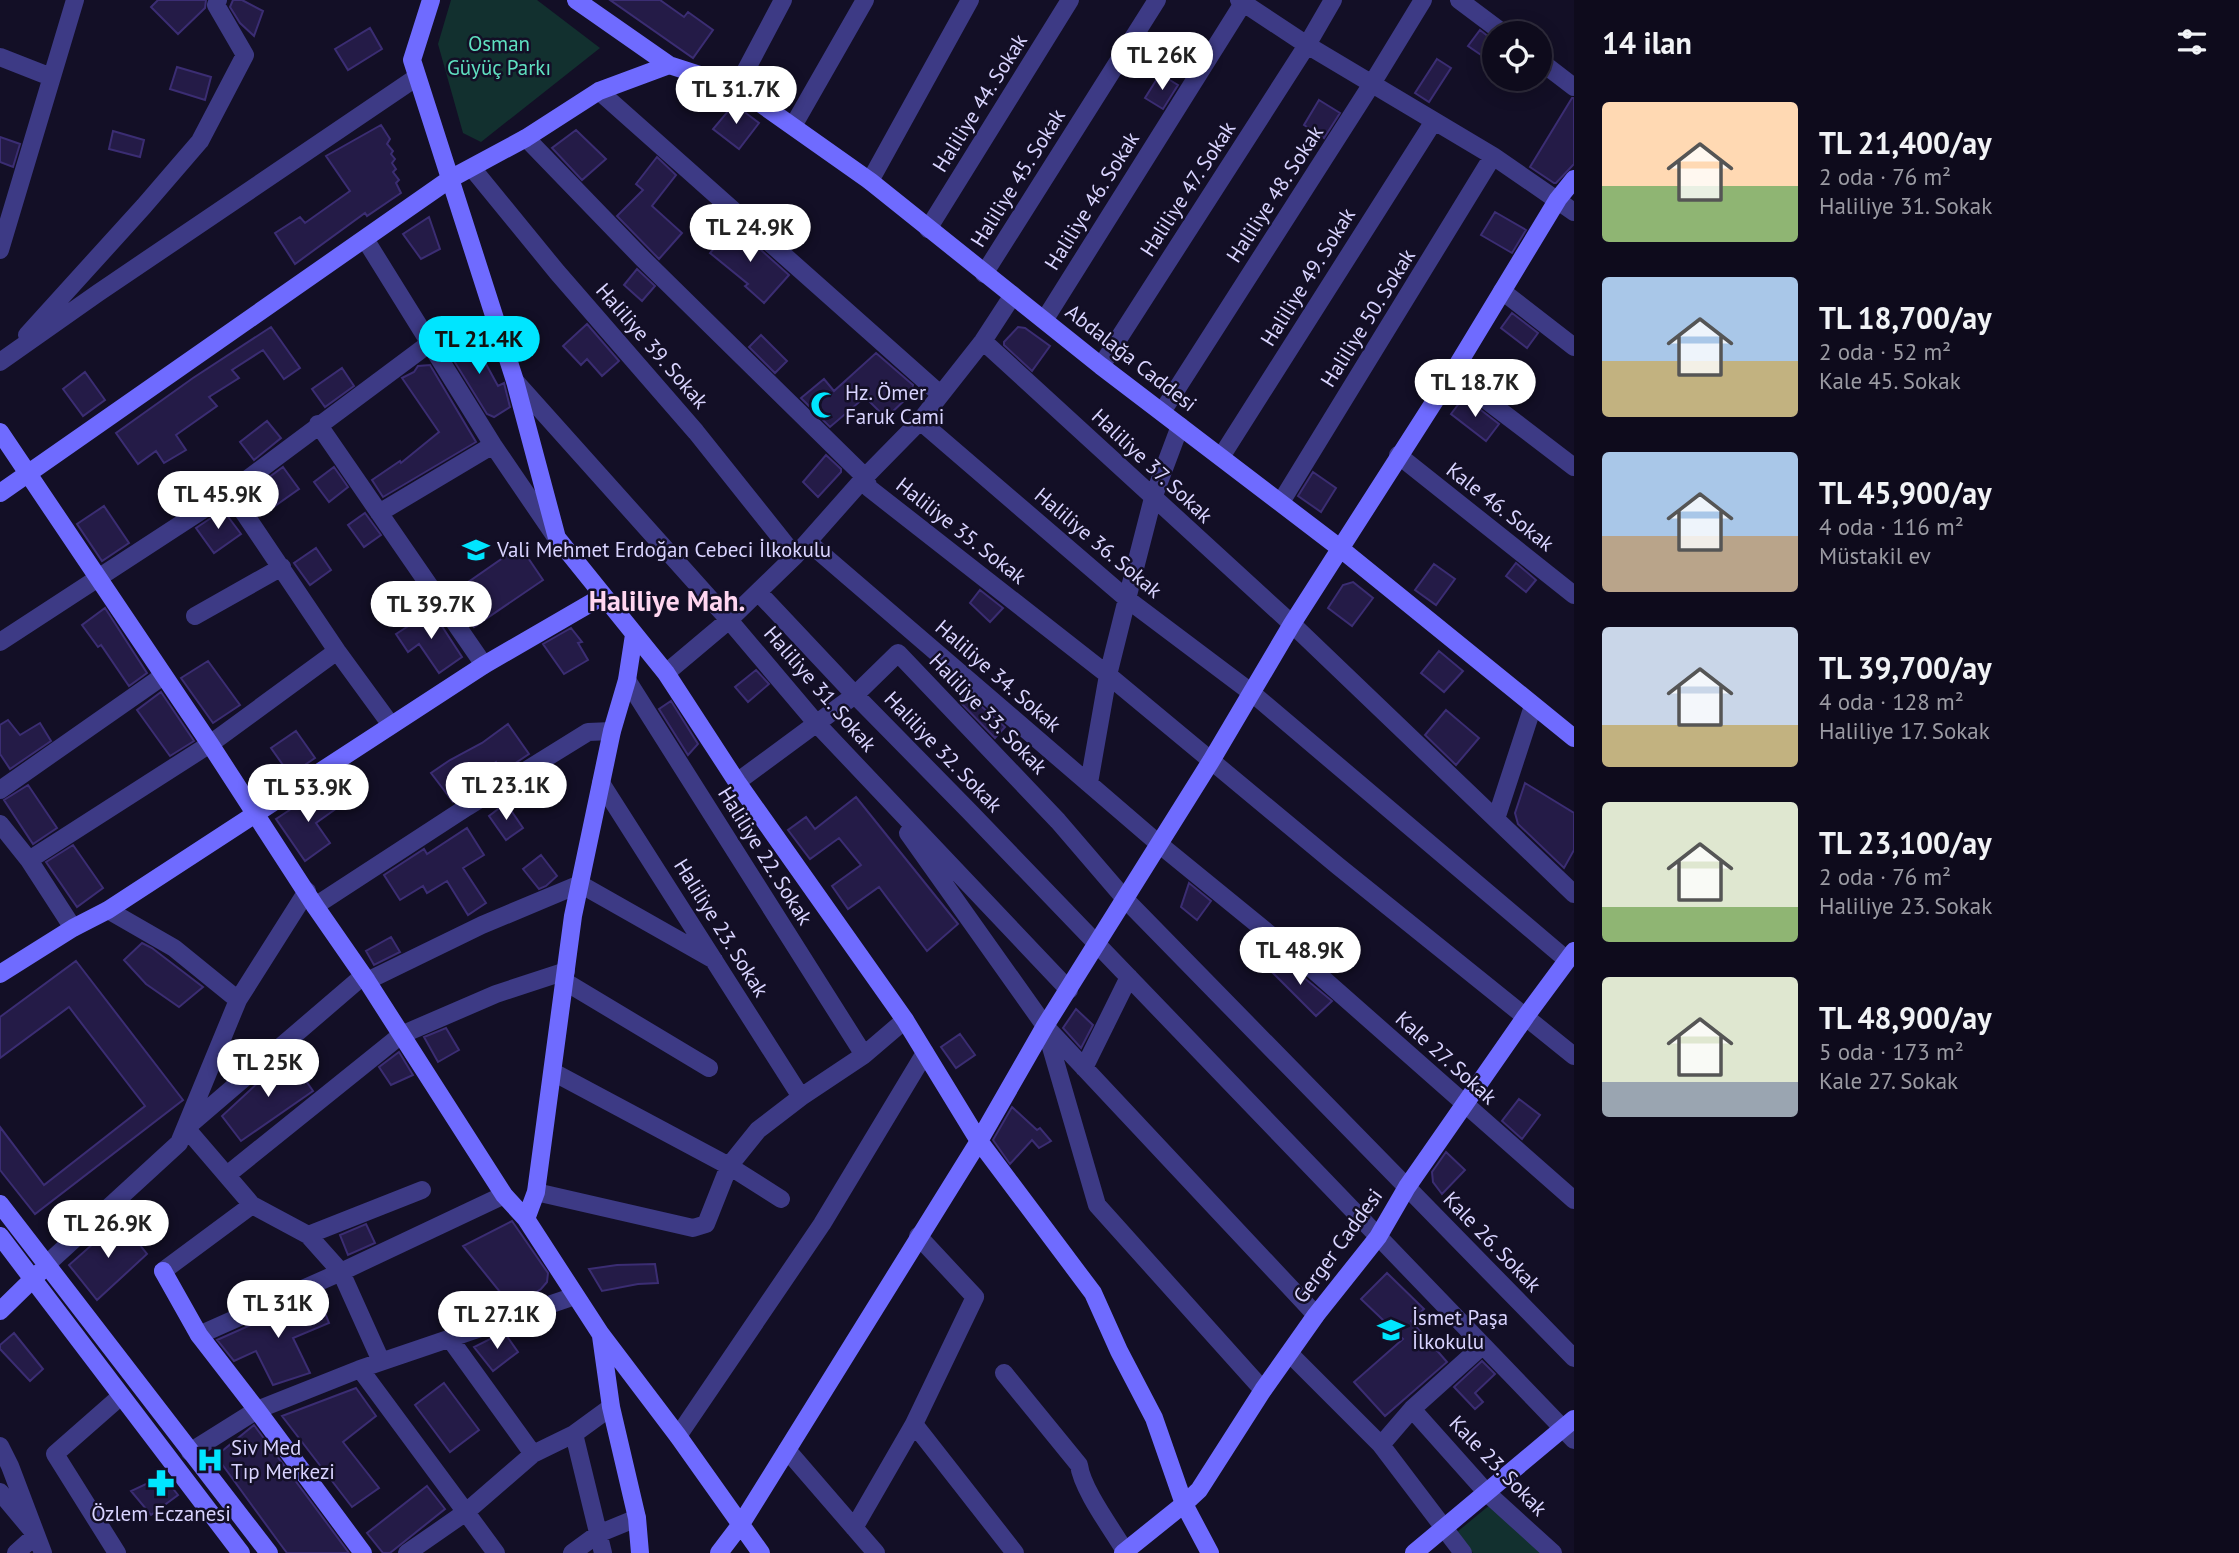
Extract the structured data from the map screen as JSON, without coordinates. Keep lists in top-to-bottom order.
{
  "streets": {
    "street": [
      "Haliliye 44. Sokak",
      "Haliliye 45. Sokak",
      "Haliliye 47. Sokak",
      "Haliliye 48. Sokak",
      "Haliliye 46. Sokak",
      "Haliliye 49. Sokak",
      "Haliliye 50. Sokak",
      "Haliliye 39. Sokak",
      "Abdalağa Caddesi",
      "Haliliye 37. Sokak",
      "Kale 46. Sokak",
      "Haliliye 35. Sokak",
      "Haliliye 36. Sokak",
      "Haliliye 34. Sokak",
      "Haliliye 31. Sokak",
      "Haliliye 33. Sokak",
      "Haliliye 32. Sokak",
      "Haliliye 22. Sokak",
      "Haliliye 23. Sokak",
      "Kale 27. Sokak",
      "Kale 26. Sokak",
      "Gerger Caddesi",
      "Kale 23. Sokak"
    ]
  },
  "crossings": [
    ["Haliliye 44. Sokak", "Abdalağa Caddesi"],
    ["Haliliye 45. Sokak", "Abdalağa Caddesi"],
    ["Haliliye 47. Sokak", "Abdalağa Caddesi"],
    ["Haliliye 48. Sokak", "Abdalağa Caddesi"],
    ["Haliliye 46. Sokak", "Abdalağa Caddesi"],
    ["Haliliye 49. Sokak", "Abdalağa Caddesi"],
    ["Haliliye 50. Sokak", "Abdalağa Caddesi"],
    ["Haliliye 35. Sokak", "Gerger Caddesi"],
    ["Haliliye 36. Sokak", "Gerger Caddesi"],
    ["Haliliye 34. Sokak", "Kale 27. Sokak"],
    ["Haliliye 31. Sokak", "Haliliye 33. Sokak"],
    ["Haliliye 33. Sokak", "Haliliye 32. Sokak"],
    ["Haliliye 33. Sokak", "Kale 26. Sokak"],
    ["Haliliye 33. Sokak", "Gerger Caddesi"],
    ["Haliliye 32. Sokak", "Gerger Caddesi"],
    ["Kale 27. Sokak", "Gerger Caddesi"],
    ["Kale 26. Sokak", "Gerger Caddesi"]
  ],
  "districts": ["Haliliye Mah."],
  "parks": ["Osman Güyüç Parkı"],
  "places": {
    "mosque": ["Hz. Ömer Faruk Cami"],
    "school or university": ["Vali Mehmet Erdoğan Cebeci İlkokulu", "İsmet Paşa İlkokulu"],
    "hospital": ["Siv Med Tıp Merkezi"],
    "pharmacy": ["Özlem Eczanesi"]
  },
  "page": {
    "heading": "14 ilan",
    "price": [
      "TL 26K",
      "TL 31.7K",
      "TL 24.9K",
      "TL 21.4K",
      "TL 18.7K",
      "TL 45.9K",
      "TL 39.7K",
      "TL 23.1K",
      "TL 53.9K",
      "TL 48.9K",
      "TL 25K",
      "TL 26.9K",
      "TL 31K",
      "TL 27.1K"
    ],
    "list": [
      {
        "name": "TL 21,400/ay",
        "note": "2 oda · 76 m² · Haliliye 31. Sokak"
      },
      {
        "name": "TL 18,700/ay",
        "note": "2 oda · 52 m² · Kale 45. Sokak"
      },
      {
        "name": "TL 45,900/ay",
        "note": "4 oda · 116 m² · Müstakil ev"
      },
      {
        "name": "TL 39,700/ay",
        "note": "4 oda · 128 m² · Haliliye 17. Sokak"
      },
      {
        "name": "TL 23,100/ay",
        "note": "2 oda · 76 m² · Haliliye 23. Sokak"
      },
      {
        "name": "TL 48,900/ay",
        "note": "5 oda · 173 m² · Kale 27. Sokak"
      }
    ]
  }
}
